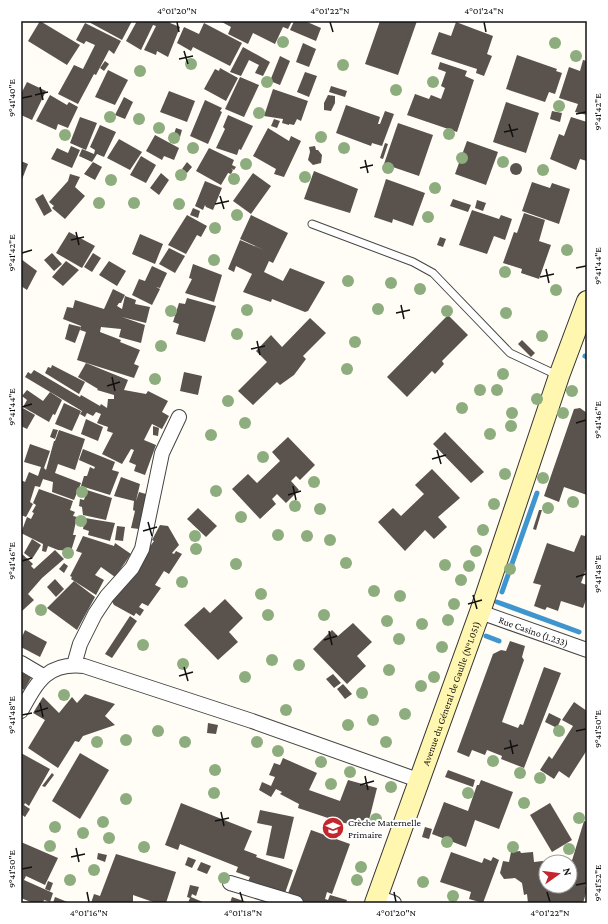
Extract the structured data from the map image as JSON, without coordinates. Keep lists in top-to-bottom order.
{
  "streets": {
    "main road": ["Avenue du Géneral de Gaulle (N°1.051)"],
    "street": ["Rue Casino (1.233)"]
  },
  "crossings": [
    ["Rue Casino (1.233)", "Avenue du Géneral de Gaulle (N°1.051)"]
  ],
  "places": {
    "school or university": ["Crèche Maternelle Primaire"]
  },
  "north": "right",
  "coordinates": [
    "4°01'20\"N",
    "4°01'22\"N",
    "4°01'24\"N",
    "9°41'40\"E",
    "9°41'42\"E",
    "9°41'44\"E",
    "9°41'46\"E",
    "9°41'48\"E",
    "9°41'50\"E",
    "9°41'52\"E",
    "4°01'16\"N",
    "4°01'18\"N"
  ]
}
